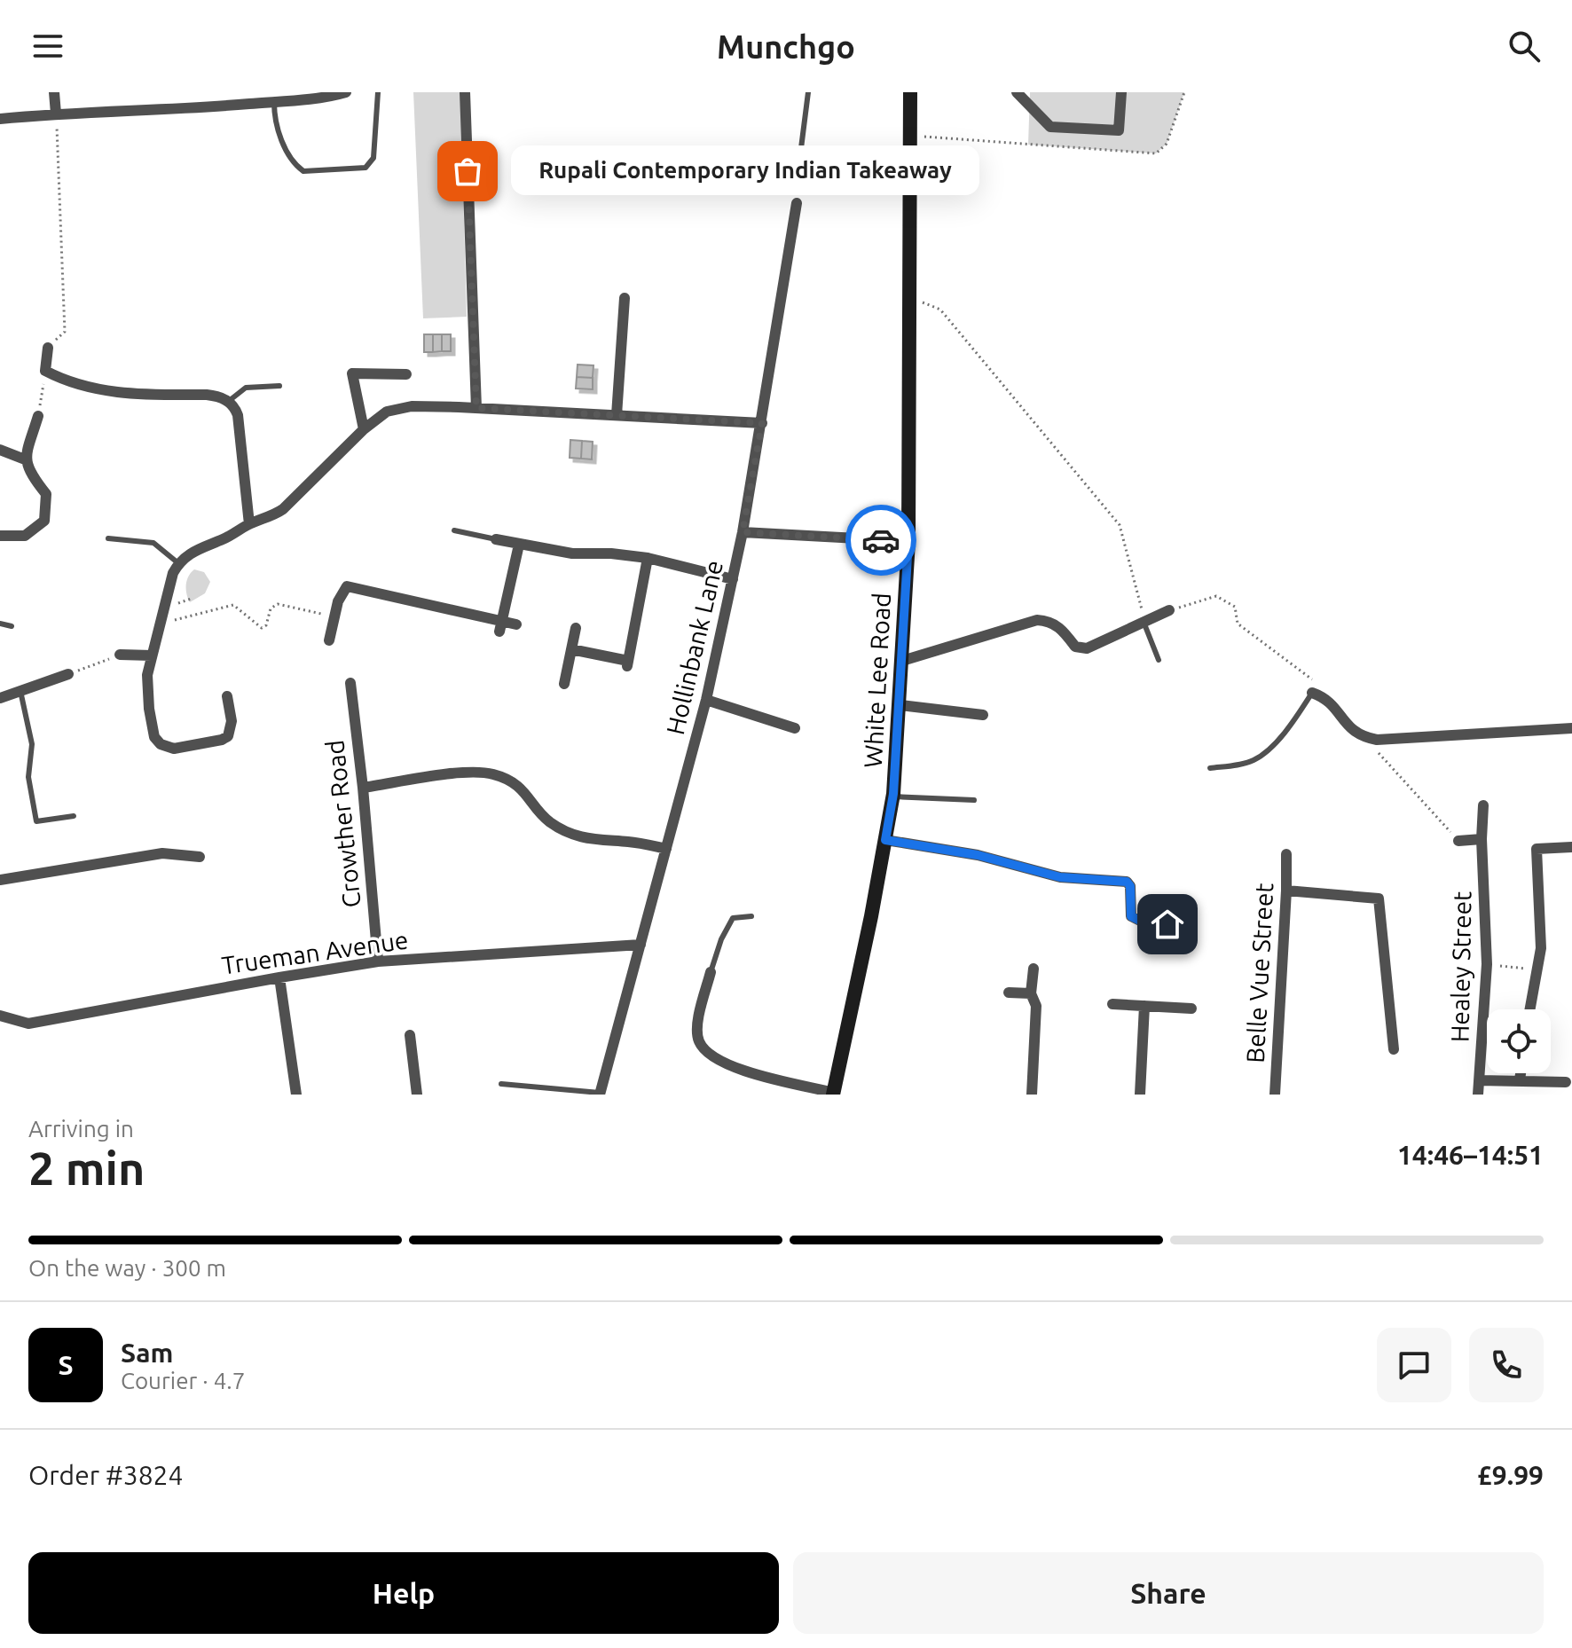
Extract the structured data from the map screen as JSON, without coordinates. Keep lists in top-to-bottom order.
{
  "streets": {
    "main road": ["White Lee Road"],
    "street": [
      "Hollinbank Lane",
      "Crowther Road",
      "Trueman Avenue",
      "Healey Street",
      "Belle Vue Street"
    ]
  },
  "crossings": [
    ["Hollinbank Lane", "Trueman Avenue"],
    ["Crowther Road", "Trueman Avenue"]
  ],
  "places": ["Rupali Contemporary Indian Takeaway"],
  "page": {
    "header": "Munchgo",
    "bubble": "Rupali Contemporary Indian Takeaway",
    "heading": ["2 min", "Arriving in", "14:46–14:51"],
    "panel": [
      "Sam",
      "Courier · 4.7",
      "Order #3824",
      "£9.99"
    ],
    "bar": "On the way · 300 m",
    "round": "S",
    "buttons": ["Help", "Share"]
  }
}
